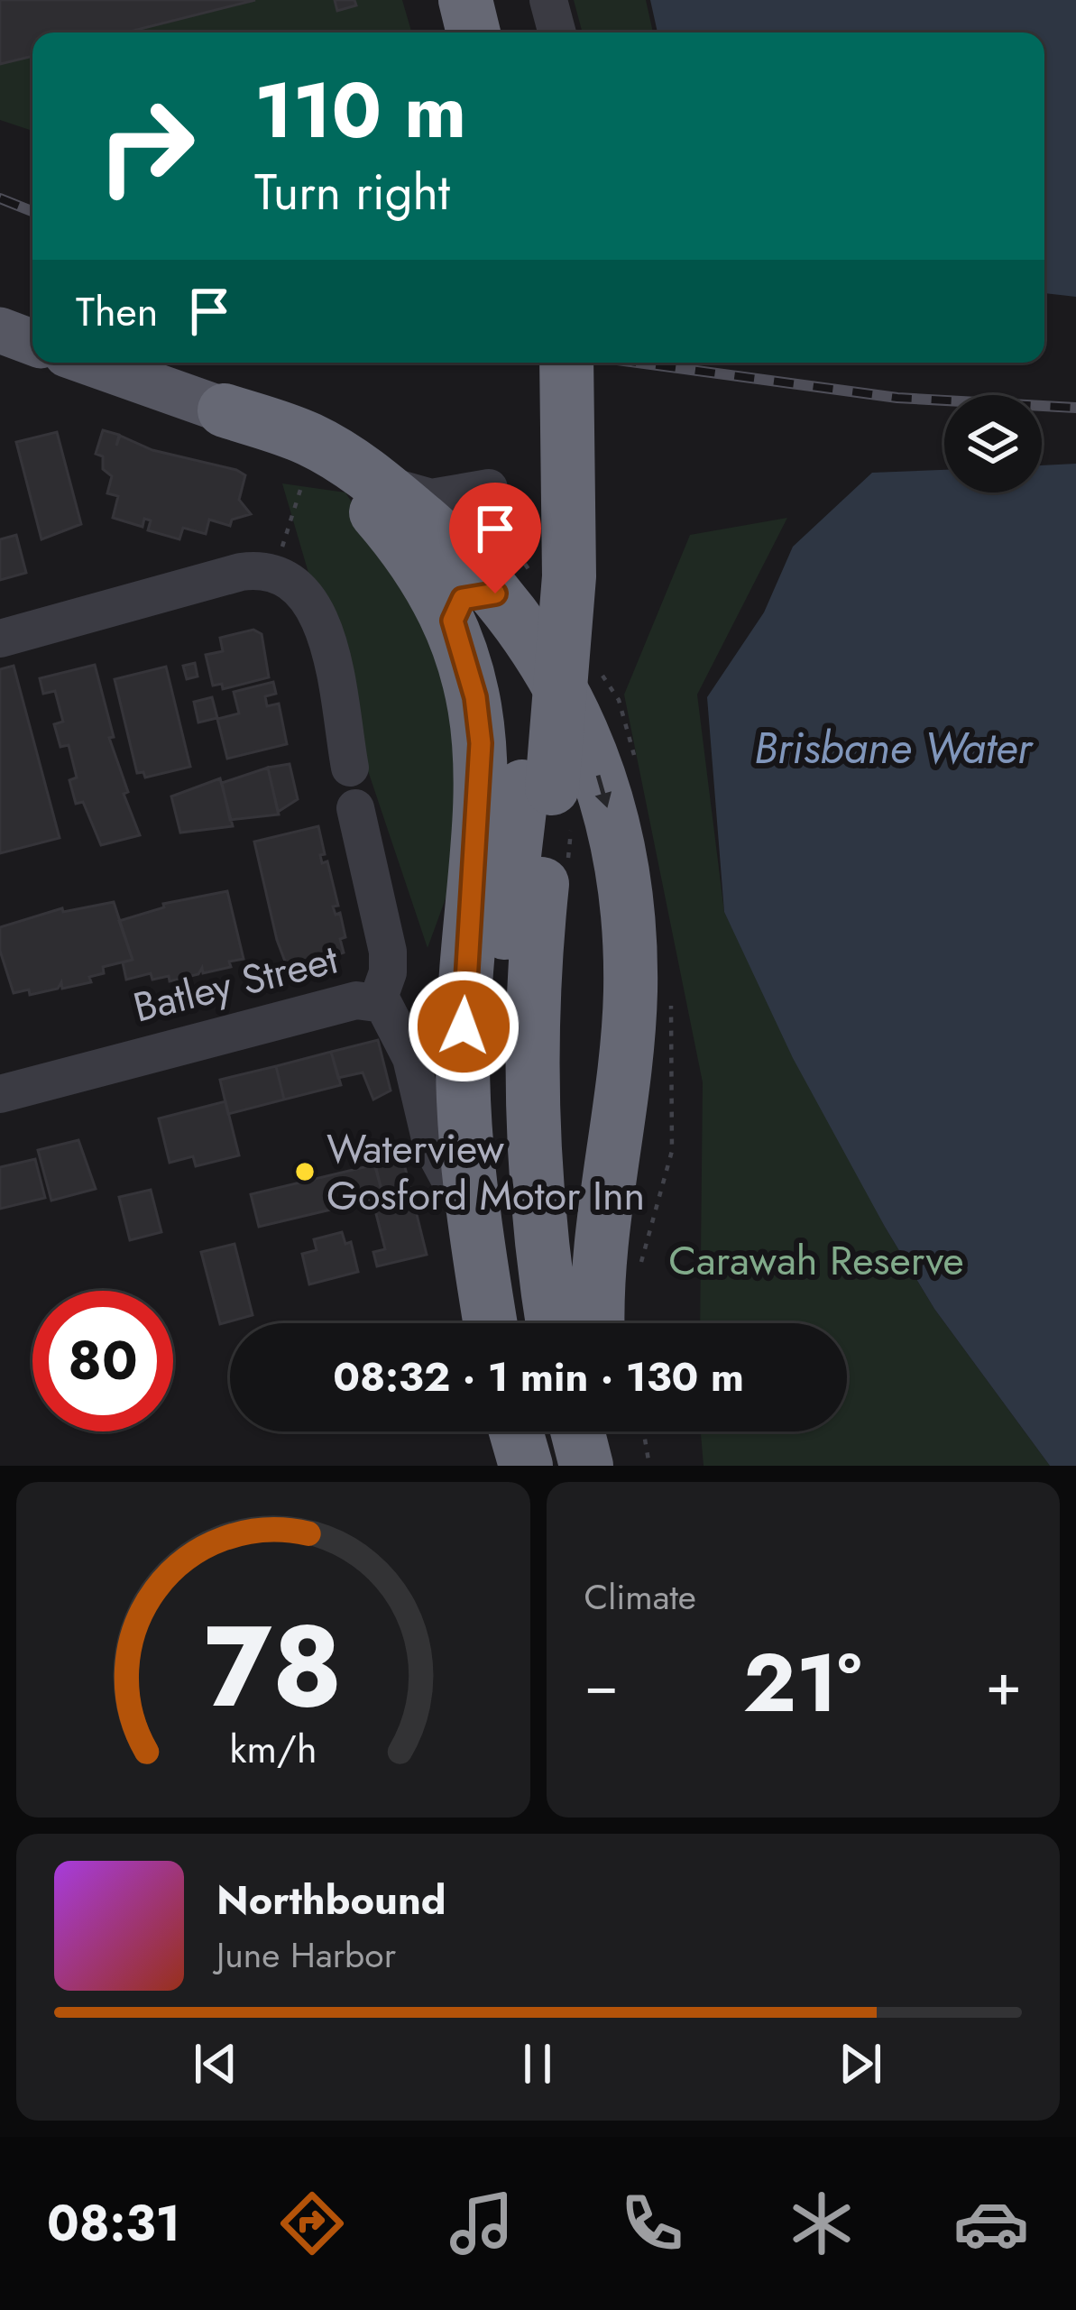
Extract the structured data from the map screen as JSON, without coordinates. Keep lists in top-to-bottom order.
{
  "streets": {
    "street": ["Batley Street"]
  },
  "water": ["Brisbane Water"],
  "parks": ["Carawah Reserve"],
  "places": ["Waterview Gosford Motor Inn"],
  "page": {
    "turn": ["110 m", "Turn right"],
    "then": "Then",
    "limit": "80",
    "trip": "08:32 · 1 min · 130 m",
    "tile": "Climate",
    "heat": ["−", "21°", "+"],
    "song": ["Northbound", "June Harbor"],
    "tabs": "08:31",
    "gauge": ["78", "km/h"]
  }
}
